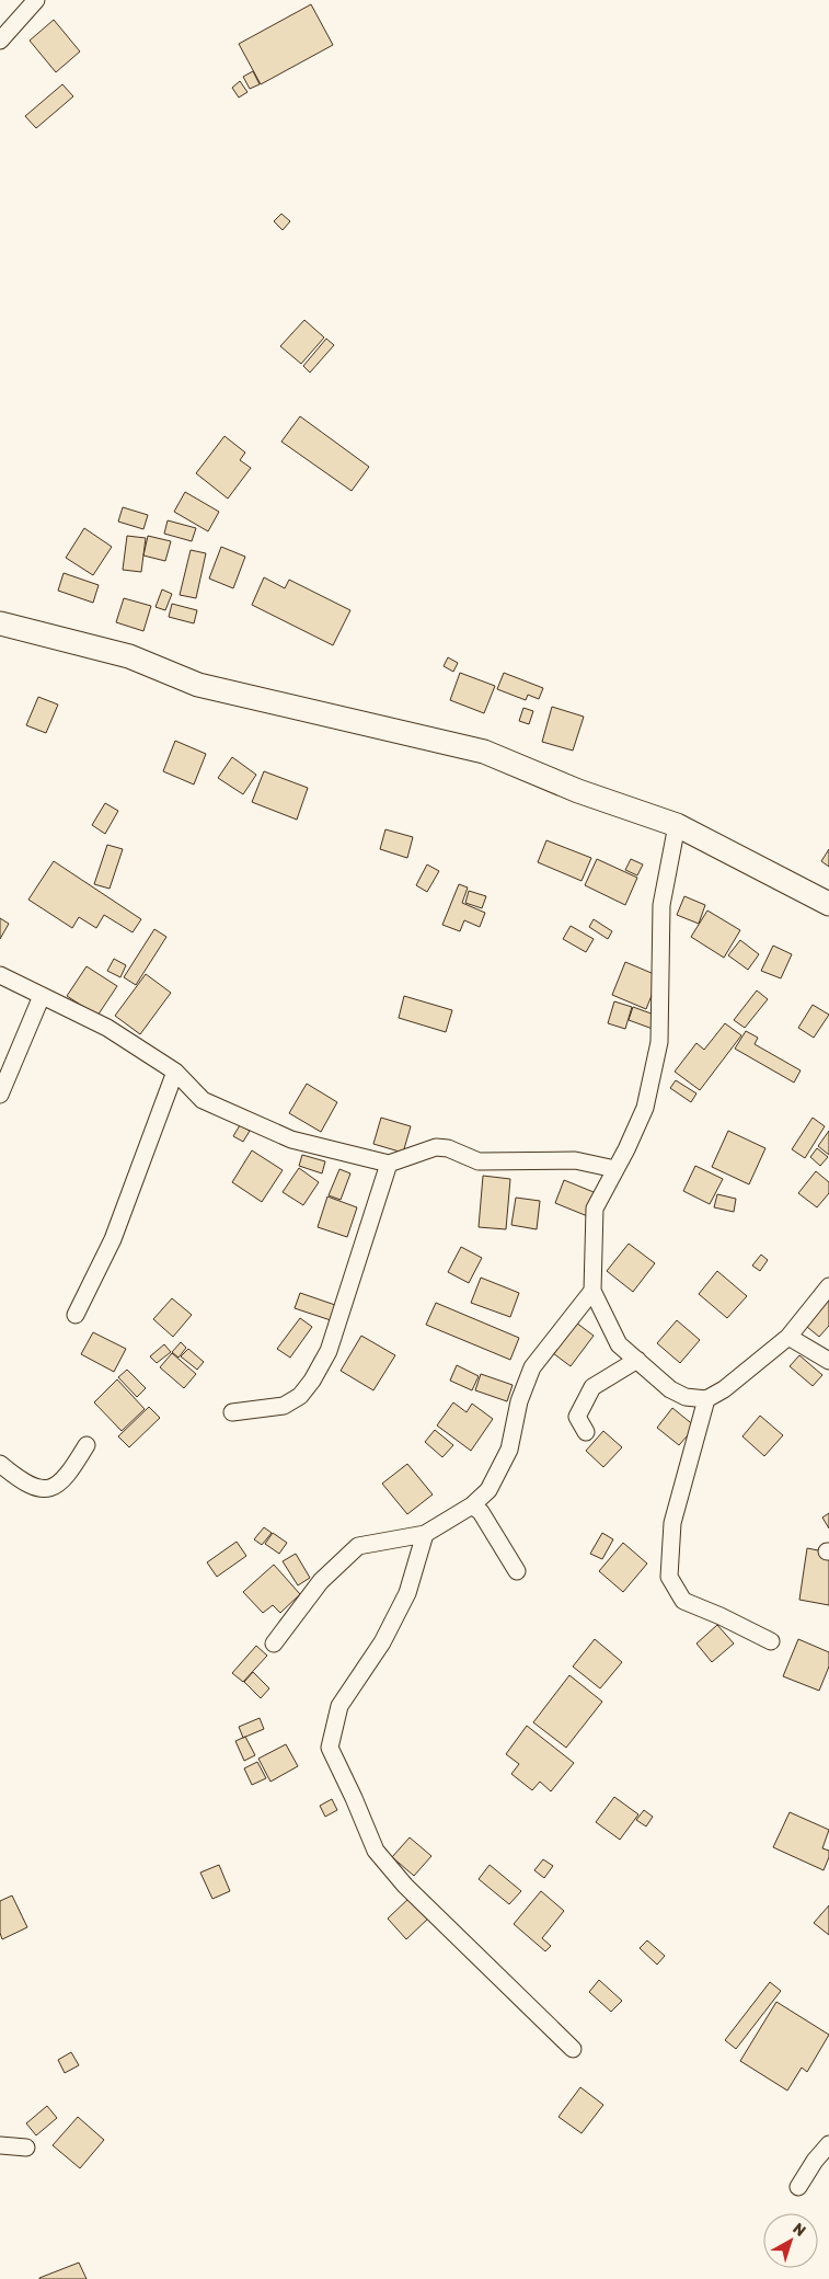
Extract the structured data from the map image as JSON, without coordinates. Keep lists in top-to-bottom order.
{
  "north": "top right"
}
